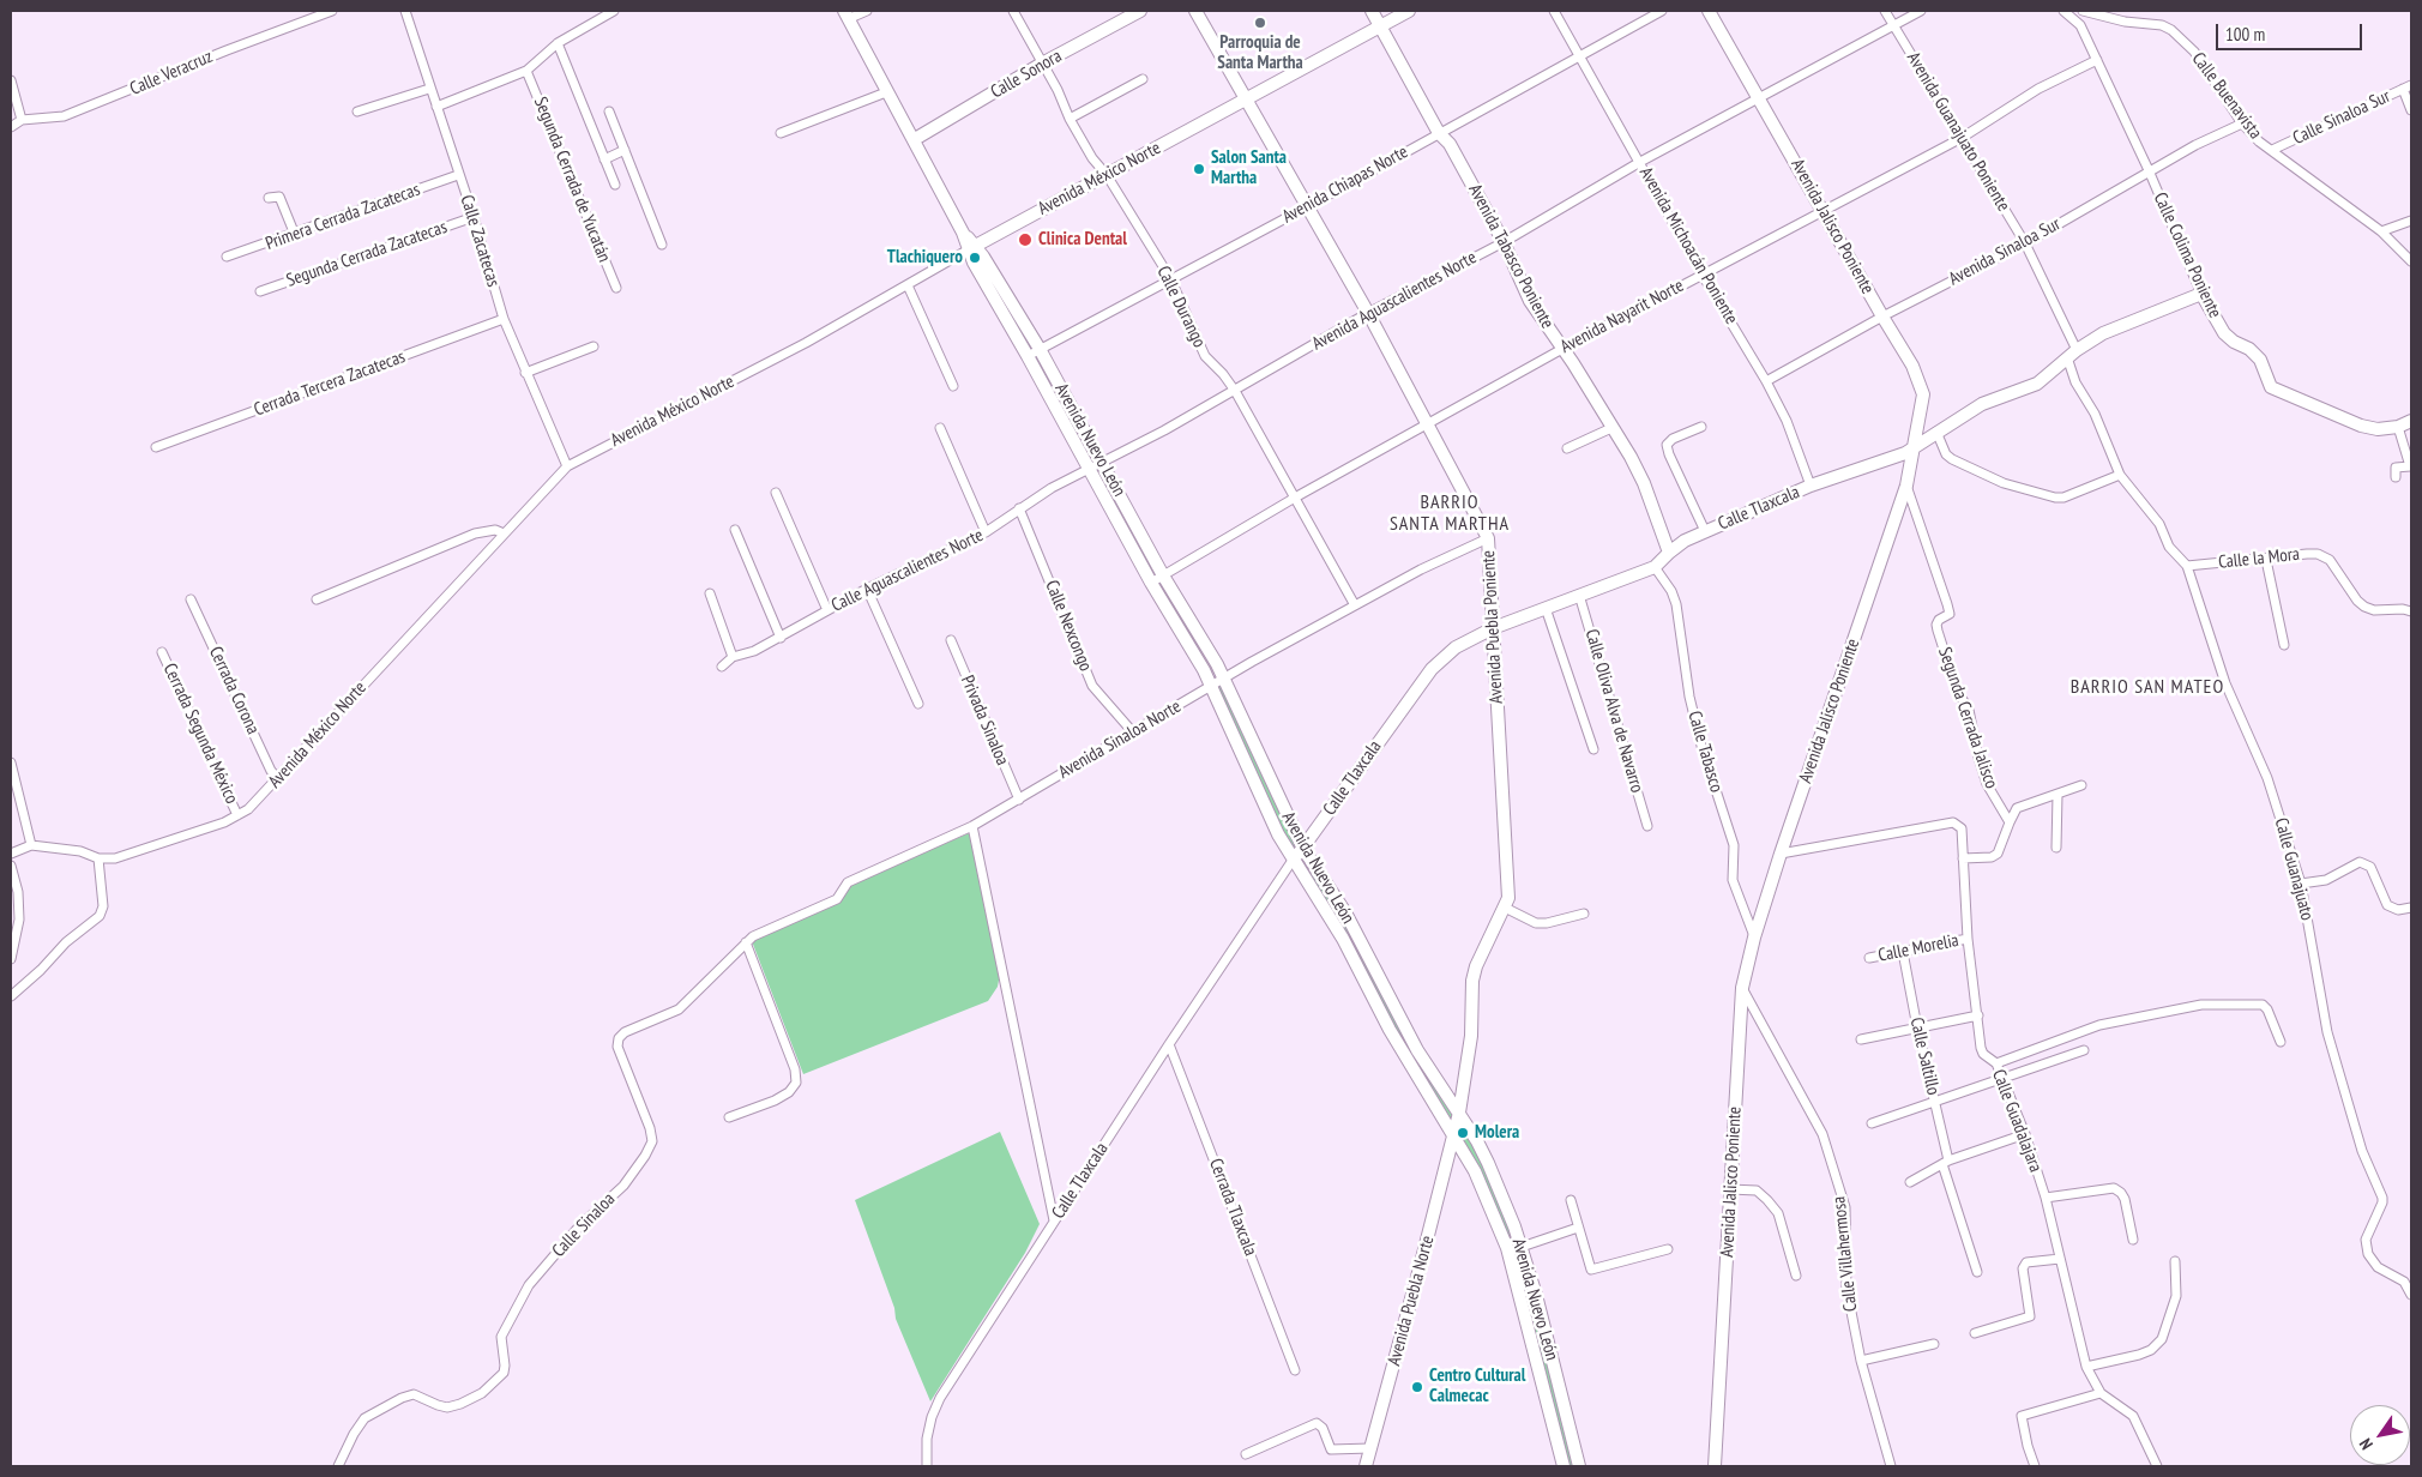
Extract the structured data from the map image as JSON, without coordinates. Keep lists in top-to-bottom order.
{
  "streets": {
    "street": [
      "Calle Veracruz",
      "Calle Sonora",
      "Calle Buenavista",
      "Calle Sinaloa Sur",
      "Avenida Guanajuato Poniente",
      "Avenida México Norte",
      "Segunda Cerrada de Yucatán",
      "Avenida Chiapas Norte",
      "Primera Cerrada Zacatecas",
      "Avenida Jalisco Poniente",
      "Calle Zacatecas",
      "Avenida Michoacán Poniente",
      "Avenida Sinaloa Sur",
      "Segunda Cerrada Zacatecas",
      "Calle Colima Poniente",
      "Avenida Tabasco Poniente",
      "Avenida Aguascalientes Norte",
      "Calle Durango",
      "Avenida Nayarit Norte",
      "Cerrada Tercera Zacatecas",
      "Avenida Nuevo León",
      "Calle Tlaxcala",
      "Calle la Mora",
      "Calle Aguascalientes Norte",
      "Calle Nexcongo",
      "Avenida Puebla Poniente",
      "Cerrada Corona",
      "Calle Oliva Alva de Navarro",
      "Segunda Cerrada Jalisco",
      "Privada Sinaloa",
      "Cerrada Segunda México",
      "Avenida Sinaloa Norte",
      "Calle Tabasco",
      "Calle Guanajuato",
      "Calle Morelia",
      "Calle Saltillo",
      "Calle Guadalajara",
      "Cerrada Tlaxcala",
      "Calle Sinaloa",
      "Calle Villahermosa",
      "Avenida Puebla Norte"
    ]
  },
  "crossings": [
    ["Calle Sonora", "Calle Durango"],
    ["Calle Sonora", "Avenida Nuevo León"],
    ["Calle Buenavista", "Calle Sinaloa Sur"],
    ["Calle Buenavista", "Avenida Sinaloa Sur"],
    ["Avenida Guanajuato Poniente", "Avenida Sinaloa Sur"],
    ["Avenida Guanajuato Poniente", "Avenida Aguascalientes Norte"],
    ["Avenida Guanajuato Poniente", "Avenida Nayarit Norte"],
    ["Avenida Guanajuato Poniente", "Calle Tlaxcala"],
    ["Avenida Guanajuato Poniente", "Calle la Mora"],
    ["Avenida Guanajuato Poniente", "Calle Guanajuato"],
    ["Avenida México Norte", "Calle Zacatecas"],
    ["Avenida México Norte", "Avenida Tabasco Poniente"],
    ["Avenida México Norte", "Calle Durango"],
    ["Avenida México Norte", "Avenida Nuevo León"],
    ["Avenida México Norte", "Avenida Puebla Poniente"],
    ["Avenida México Norte", "Cerrada Corona"],
    ["Avenida México Norte", "Cerrada Segunda México"],
    ["Avenida Chiapas Norte", "Avenida Michoacán Poniente"],
    ["Avenida Chiapas Norte", "Avenida Tabasco Poniente"],
    ["Avenida Chiapas Norte", "Calle Durango"],
    ["Avenida Chiapas Norte", "Avenida Nuevo León"],
    ["Avenida Chiapas Norte", "Avenida Puebla Poniente"],
    ["Primera Cerrada Zacatecas", "Calle Zacatecas"],
    ["Avenida Jalisco Poniente", "Avenida Sinaloa Sur"],
    ["Avenida Jalisco Poniente", "Avenida Aguascalientes Norte"],
    ["Avenida Jalisco Poniente", "Avenida Nayarit Norte"],
    ["Avenida Jalisco Poniente", "Calle Tlaxcala"],
    ["Avenida Jalisco Poniente", "Segunda Cerrada Jalisco"],
    ["Avenida Jalisco Poniente", "Calle Tabasco"],
    ["Avenida Jalisco Poniente", "Calle Guadalajara"],
    ["Avenida Jalisco Poniente", "Calle Villahermosa"],
    ["Calle Zacatecas", "Segunda Cerrada Zacatecas"],
    ["Calle Zacatecas", "Cerrada Tercera Zacatecas"],
    ["Avenida Michoacán Poniente", "Avenida Sinaloa Sur"],
    ["Avenida Michoacán Poniente", "Avenida Aguascalientes Norte"],
    ["Avenida Michoacán Poniente", "Avenida Nayarit Norte"],
    ["Avenida Michoacán Poniente", "Calle Tlaxcala"],
    ["Avenida Sinaloa Sur", "Calle Colima Poniente"],
    ["Calle Colima Poniente", "Avenida Nayarit Norte"],
    ["Calle Colima Poniente", "Calle Tlaxcala"],
    ["Avenida Tabasco Poniente", "Avenida Aguascalientes Norte"],
    ["Avenida Tabasco Poniente", "Avenida Nayarit Norte"],
    ["Avenida Tabasco Poniente", "Calle Tlaxcala"],
    ["Avenida Aguascalientes Norte", "Calle Durango"],
    ["Avenida Aguascalientes Norte", "Avenida Nuevo León"],
    ["Avenida Aguascalientes Norte", "Calle Aguascalientes Norte"],
    ["Avenida Aguascalientes Norte", "Avenida Puebla Poniente"],
    ["Calle Durango", "Avenida Nayarit Norte"],
    ["Calle Durango", "Avenida Sinaloa Norte"],
    ["Avenida Nayarit Norte", "Avenida Nuevo León"],
    ["Avenida Nayarit Norte", "Avenida Puebla Poniente"],
    ["Avenida Nuevo León", "Calle Tlaxcala"],
    ["Avenida Nuevo León", "Calle Aguascalientes Norte"],
    ["Avenida Nuevo León", "Avenida Puebla Poniente"],
    ["Avenida Nuevo León", "Avenida Sinaloa Norte"],
    ["Avenida Nuevo León", "Avenida Puebla Norte"],
    ["Calle Tlaxcala", "Avenida Puebla Poniente"],
    ["Calle Tlaxcala", "Calle Oliva Alva de Navarro"],
    ["Calle Tlaxcala", "Calle Tabasco"],
    ["Calle Tlaxcala", "Cerrada Tlaxcala"],
    ["Calle la Mora", "Calle Guanajuato"],
    ["Calle Aguascalientes Norte", "Calle Nexcongo"],
    ["Calle Nexcongo", "Avenida Sinaloa Norte"],
    ["Avenida Puebla Poniente", "Avenida Sinaloa Norte"],
    ["Avenida Puebla Poniente", "Avenida Puebla Norte"],
    ["Privada Sinaloa", "Avenida Sinaloa Norte"],
    ["Avenida Sinaloa Norte", "Calle Sinaloa"],
    ["Calle Morelia", "Calle Saltillo"],
    ["Calle Morelia", "Calle Guadalajara"]
  ],
  "districts": ["BARRIO SANTA MARTHA", "BARRIO SAN MATEO"],
  "places": [
    "Parroquia de Santa Martha",
    "Salon Santa Martha",
    "Clinica Dental",
    "Tlachiquero",
    "Molera",
    "Centro Cultural Calmecac"
  ],
  "scale_bar": "100 m",
  "north": "bottom left"
}
